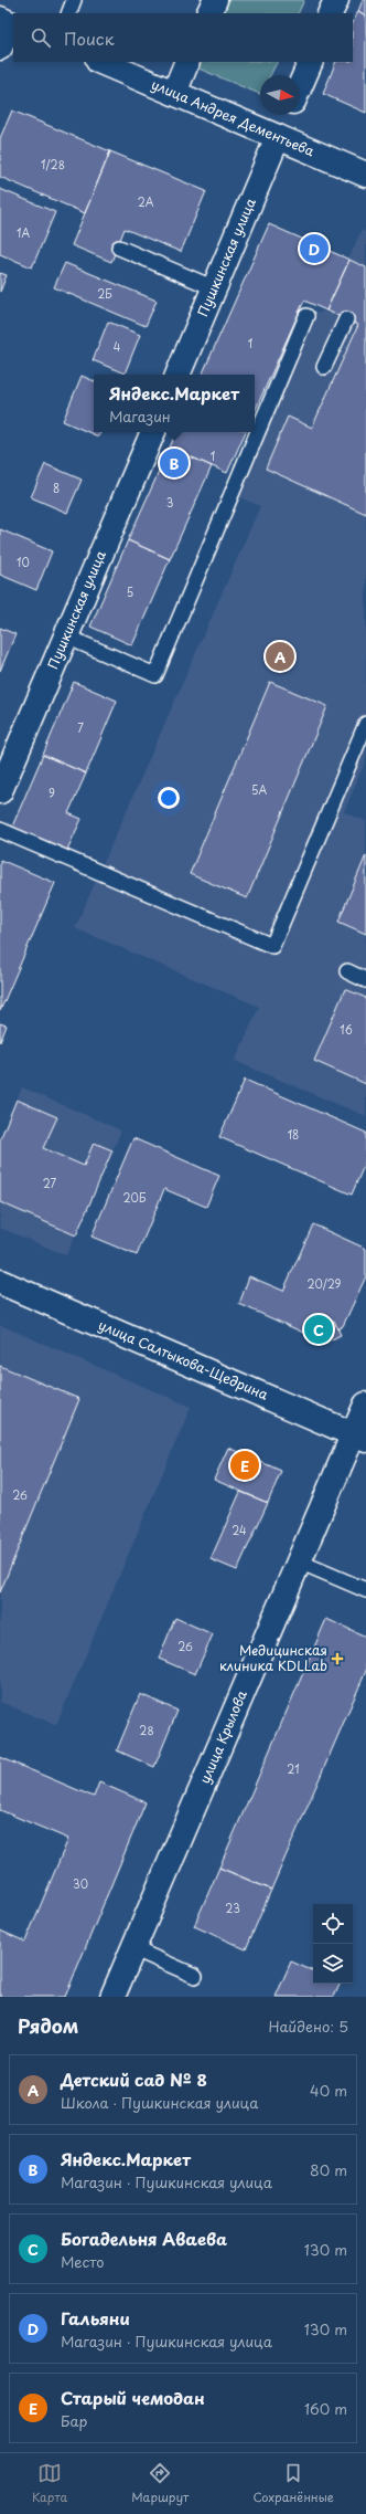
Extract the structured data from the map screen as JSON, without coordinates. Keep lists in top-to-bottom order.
{
  "streets": {
    "street": [
      "улица Андрея Дементьева",
      "Пушкинская улица",
      "улица Салтыкова-Щедрина",
      "улица Крылова"
    ]
  },
  "crossings": [
    ["улица Андрея Дементьева", "Пушкинская улица"],
    ["улица Салтыкова-Щедрина", "улица Крылова"]
  ],
  "places": {
    "health": ["Медицинская клиника KDLLab"]
  },
  "house_numbers": [
    "1/28",
    "2А",
    "1А",
    "2Б",
    "1",
    "4",
    "1",
    "8",
    "3",
    "10",
    "5",
    "7",
    "5А",
    "9",
    "16",
    "18",
    "27",
    "20Б",
    "20/29",
    "26",
    "24",
    "26",
    "28",
    "21",
    "30",
    "23"
  ],
  "north": "right",
  "page": {
    "search": "Поиск",
    "pins": [
      "D",
      "B",
      "A",
      "C",
      "E"
    ],
    "popup": ["Яндекс.Маркет", "Магазин"],
    "heading": ["Рядом", "Найдено: 5"],
    "list": [
      {
        "mark": "A",
        "name": "Детский сад № 8",
        "note": "Школа · Пушкинская улица",
        "value": "40 m"
      },
      {
        "mark": "B",
        "name": "Яндекс.Маркет",
        "note": "Магазин · Пушкинская улица",
        "value": "80 m"
      },
      {
        "mark": "C",
        "name": "Богадельня Аваева",
        "note": "Место",
        "value": "130 m"
      },
      {
        "mark": "D",
        "name": "Гальяни",
        "note": "Магазин · Пушкинская улица",
        "value": "130 m"
      },
      {
        "mark": "E",
        "name": "Старый чемодан",
        "note": "Бар",
        "value": "160 m"
      }
    ],
    "nav": ["Карта", "Маршрут", "Сохранённые"]
  }
}
